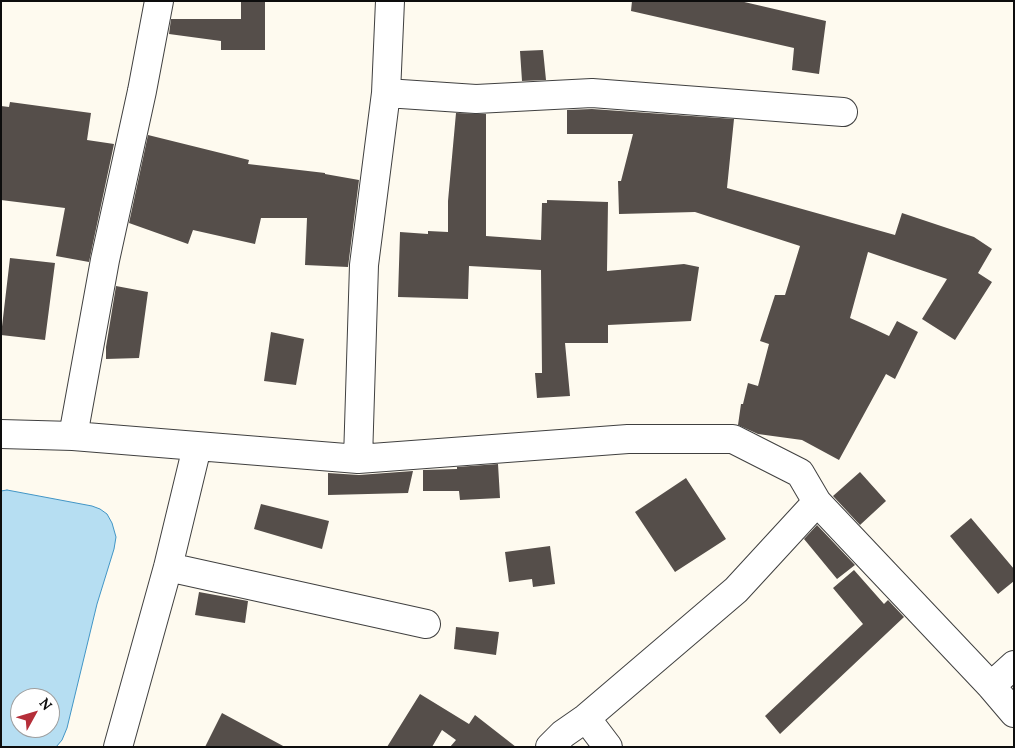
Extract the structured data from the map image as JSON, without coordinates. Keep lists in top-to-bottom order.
{
  "north": "top right"
}
